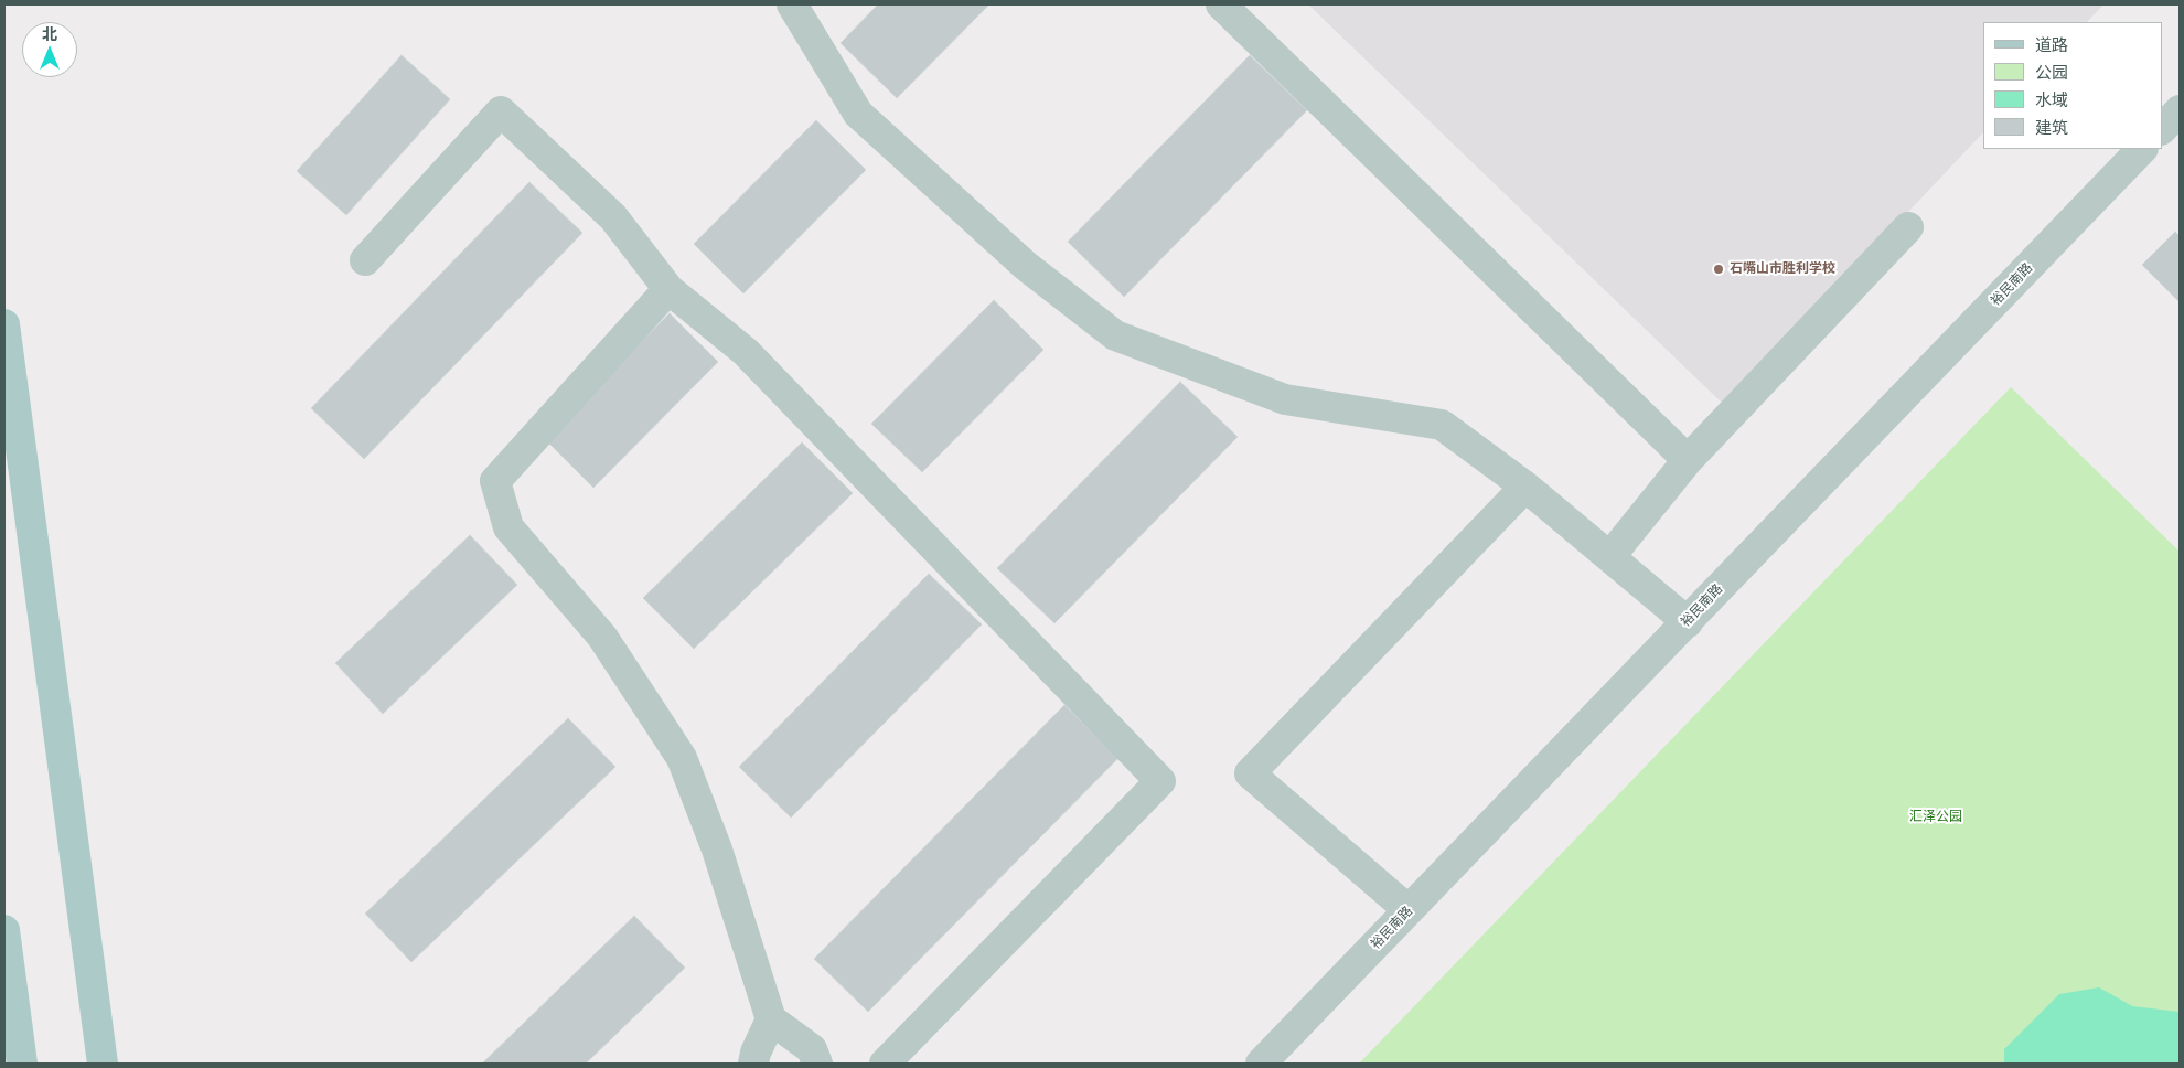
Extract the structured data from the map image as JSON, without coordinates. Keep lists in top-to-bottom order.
{
  "streets": {
    "street": ["裕民南路"]
  },
  "parks": ["汇泽公园"],
  "places": ["石嘴山市胜利学校"],
  "legend": [
    "道路",
    "公园",
    "水域",
    "建筑"
  ],
  "north": "top"
}
